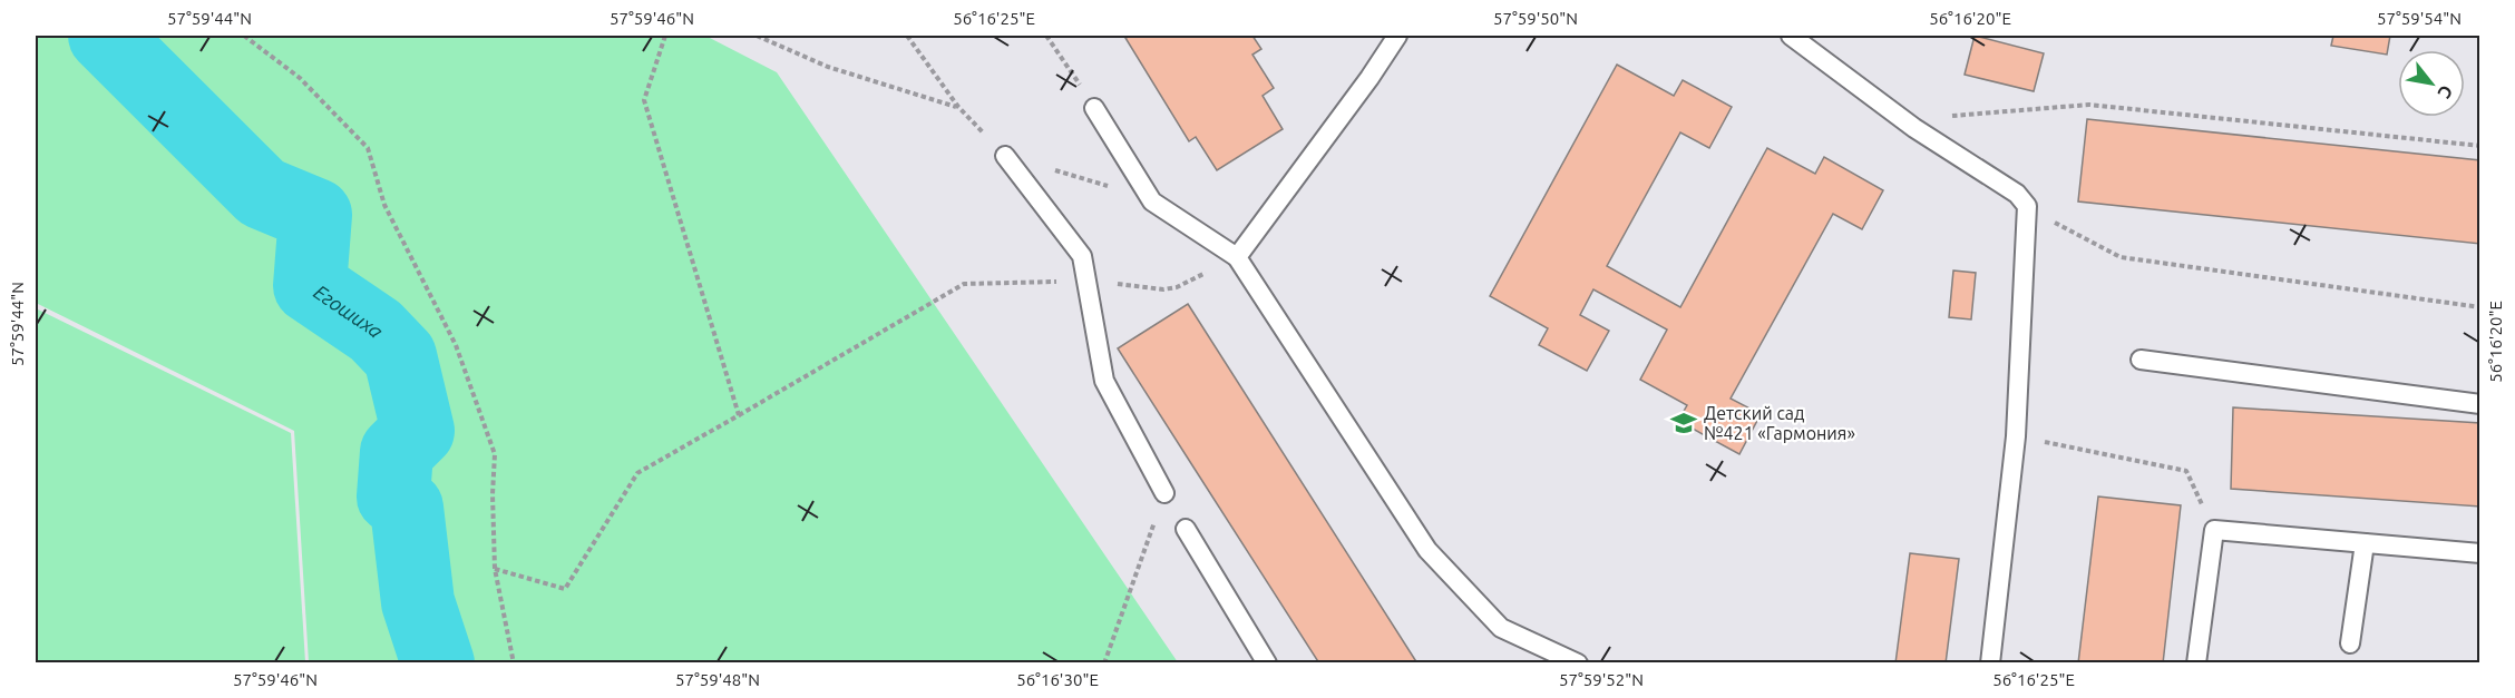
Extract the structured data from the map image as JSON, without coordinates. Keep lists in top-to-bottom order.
{
  "water": ["Егошиха"],
  "places": {
    "school or university": ["Детский сад №421 «Гармония»"]
  },
  "north": "bottom right",
  "coordinates": [
    "57°59'44\"N",
    "57°59'46\"N",
    "56°16'25\"E",
    "57°59'50\"N",
    "56°16'20\"E",
    "57°59'54\"N",
    "57°59'48\"N",
    "56°16'30\"E",
    "57°59'52\"N"
  ]
}
